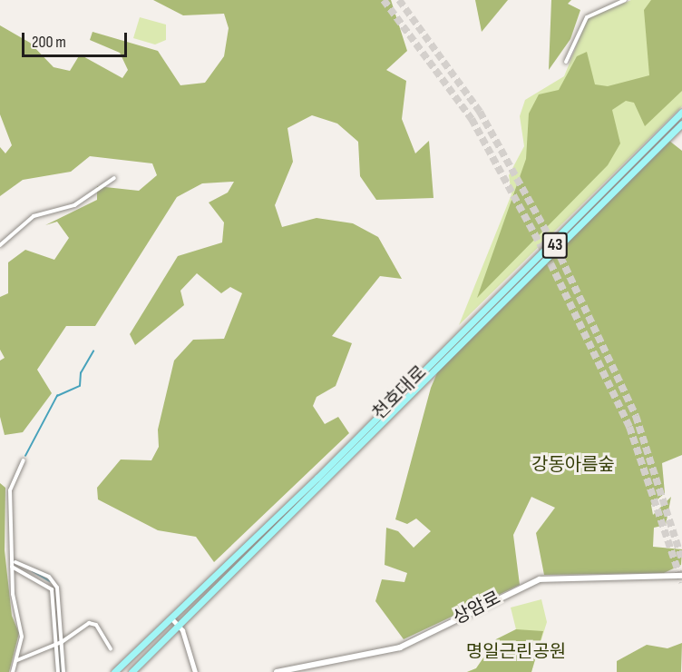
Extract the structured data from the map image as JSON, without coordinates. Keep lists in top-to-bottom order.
{
  "streets": {
    "main road": ["43", "천호대로", "상암로"]
  },
  "parks": ["강동아름숲", "명일근린공원"],
  "scale_bar": "200 m"
}
